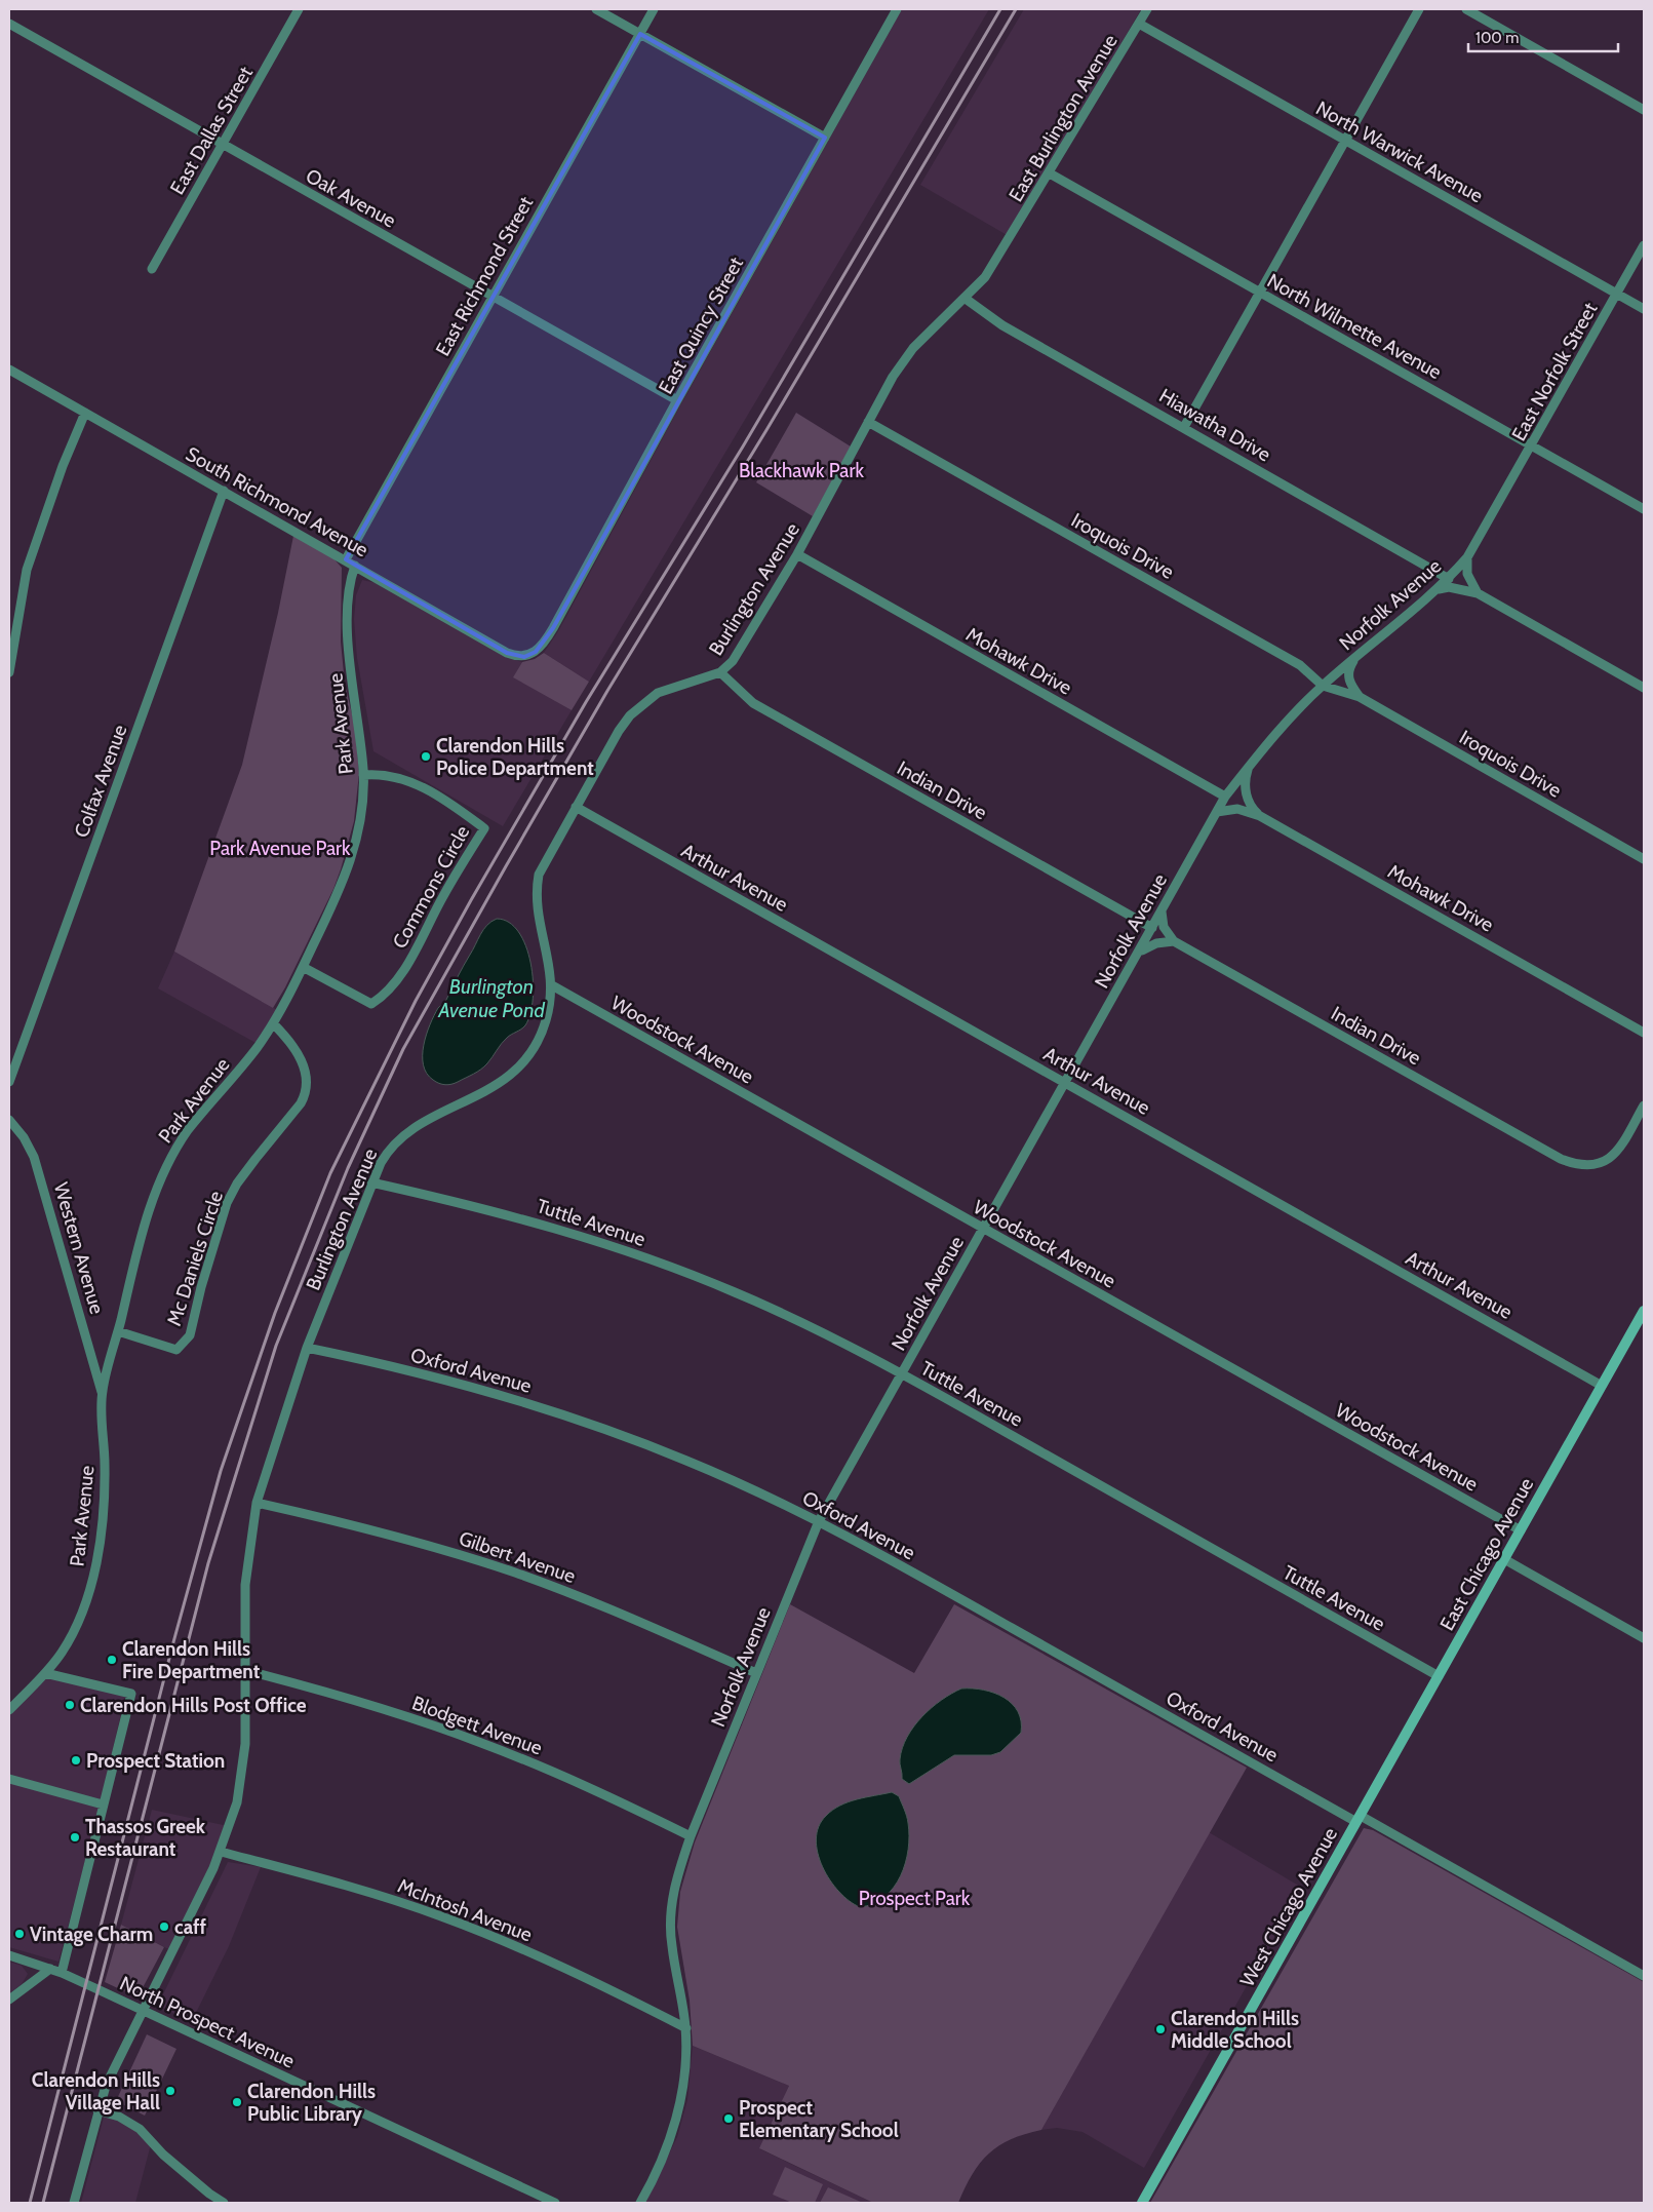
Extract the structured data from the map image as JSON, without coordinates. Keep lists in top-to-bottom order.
{
  "streets": {
    "main road": ["East Chicago Avenue", "West Chicago Avenue"],
    "street": [
      "East Burlington Avenue",
      "East Dallas Street",
      "North Warwick Avenue",
      "Oak Avenue",
      "East Richmond Street",
      "East Quincy Street",
      "North Wilmette Avenue",
      "East Norfolk Street",
      "Hiawatha Drive",
      "South Richmond Avenue",
      "Iroquois Drive",
      "Burlington Avenue",
      "Norfolk Avenue",
      "Mohawk Drive",
      "Park Avenue",
      "Colfax Avenue",
      "Indian Drive",
      "Arthur Avenue",
      "Commons Circle",
      "Woodstock Avenue",
      "Tuttle Avenue",
      "Western Avenue",
      "Mc Daniels Circle",
      "Oxford Avenue",
      "Gilbert Avenue",
      "Blodgett Avenue",
      "McIntosh Avenue",
      "North Prospect Avenue"
    ]
  },
  "crossings": [
    ["East Burlington Avenue", "North Warwick Avenue"],
    ["East Burlington Avenue", "North Wilmette Avenue"],
    ["East Burlington Avenue", "Burlington Avenue"],
    ["East Dallas Street", "Oak Avenue"],
    ["North Warwick Avenue", "East Norfolk Street"],
    ["Oak Avenue", "East Richmond Street"],
    ["Oak Avenue", "East Quincy Street"],
    ["East Richmond Street", "South Richmond Avenue"],
    ["East Quincy Street", "South Richmond Avenue"],
    ["North Wilmette Avenue", "East Norfolk Street"],
    ["East Norfolk Street", "Norfolk Avenue"],
    ["Hiawatha Drive", "Burlington Avenue"],
    ["Hiawatha Drive", "Norfolk Avenue"],
    ["South Richmond Avenue", "Park Avenue"],
    ["South Richmond Avenue", "Colfax Avenue"],
    ["Iroquois Drive", "Burlington Avenue"],
    ["Iroquois Drive", "Norfolk Avenue"],
    ["Burlington Avenue", "Mohawk Drive"],
    ["Burlington Avenue", "Indian Drive"],
    ["Burlington Avenue", "Arthur Avenue"],
    ["Burlington Avenue", "Woodstock Avenue"],
    ["Burlington Avenue", "Tuttle Avenue"],
    ["Burlington Avenue", "Oxford Avenue"],
    ["Burlington Avenue", "Gilbert Avenue"],
    ["Burlington Avenue", "Blodgett Avenue"],
    ["Burlington Avenue", "McIntosh Avenue"],
    ["Burlington Avenue", "North Prospect Avenue"],
    ["Norfolk Avenue", "Mohawk Drive"],
    ["Norfolk Avenue", "Indian Drive"],
    ["Norfolk Avenue", "Arthur Avenue"],
    ["Norfolk Avenue", "Woodstock Avenue"],
    ["Norfolk Avenue", "Tuttle Avenue"],
    ["Norfolk Avenue", "Oxford Avenue"],
    ["Norfolk Avenue", "Gilbert Avenue"],
    ["Norfolk Avenue", "Blodgett Avenue"],
    ["Norfolk Avenue", "McIntosh Avenue"],
    ["Park Avenue", "Commons Circle"],
    ["Park Avenue", "Western Avenue"],
    ["Park Avenue", "Mc Daniels Circle"],
    ["Arthur Avenue", "East Chicago Avenue"],
    ["Woodstock Avenue", "East Chicago Avenue"],
    ["Tuttle Avenue", "East Chicago Avenue"],
    ["Oxford Avenue", "East Chicago Avenue"],
    ["Oxford Avenue", "West Chicago Avenue"],
    ["East Chicago Avenue", "West Chicago Avenue"]
  ],
  "water": ["Burlington Avenue Pond"],
  "parks": ["Blackhawk Park", "Park Avenue Park", "Prospect Park"],
  "places": [
    "Clarendon Hills Police Department",
    "Clarendon Hills Fire Department",
    "Clarendon Hills Post Office",
    "Prospect Station",
    "Thassos Greek Restaurant",
    "caff",
    "Vintage Charm",
    "Clarendon Hills Middle School",
    "Clarendon Hills Village Hall",
    "Clarendon Hills Public Library",
    "Prospect Elementary School"
  ],
  "scale_bar": "100 m"
}
